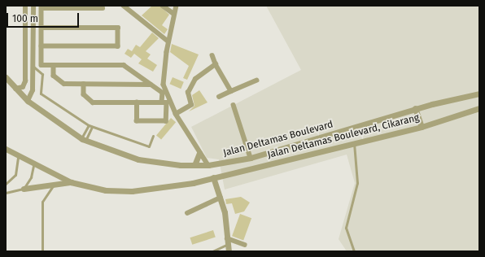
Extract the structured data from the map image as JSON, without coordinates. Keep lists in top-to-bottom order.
{
  "streets": {
    "street": ["Jalan Deltamas Boulevard, Cikarang", "Jalan Deltamas Boulevard"]
  },
  "scale_bar": "100 m"
}
